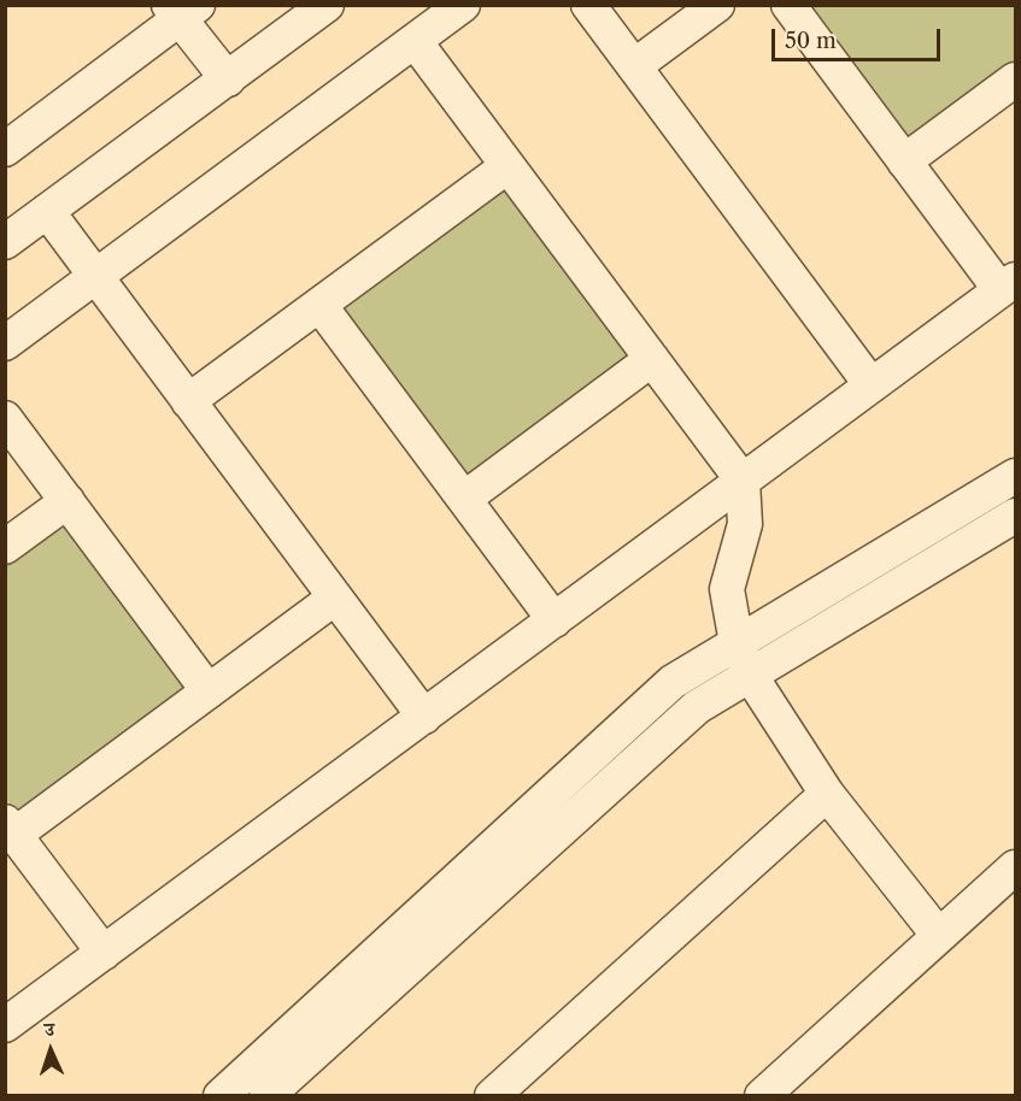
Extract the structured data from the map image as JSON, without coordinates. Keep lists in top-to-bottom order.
{
  "scale_bar": "50 m",
  "north": "top"
}
